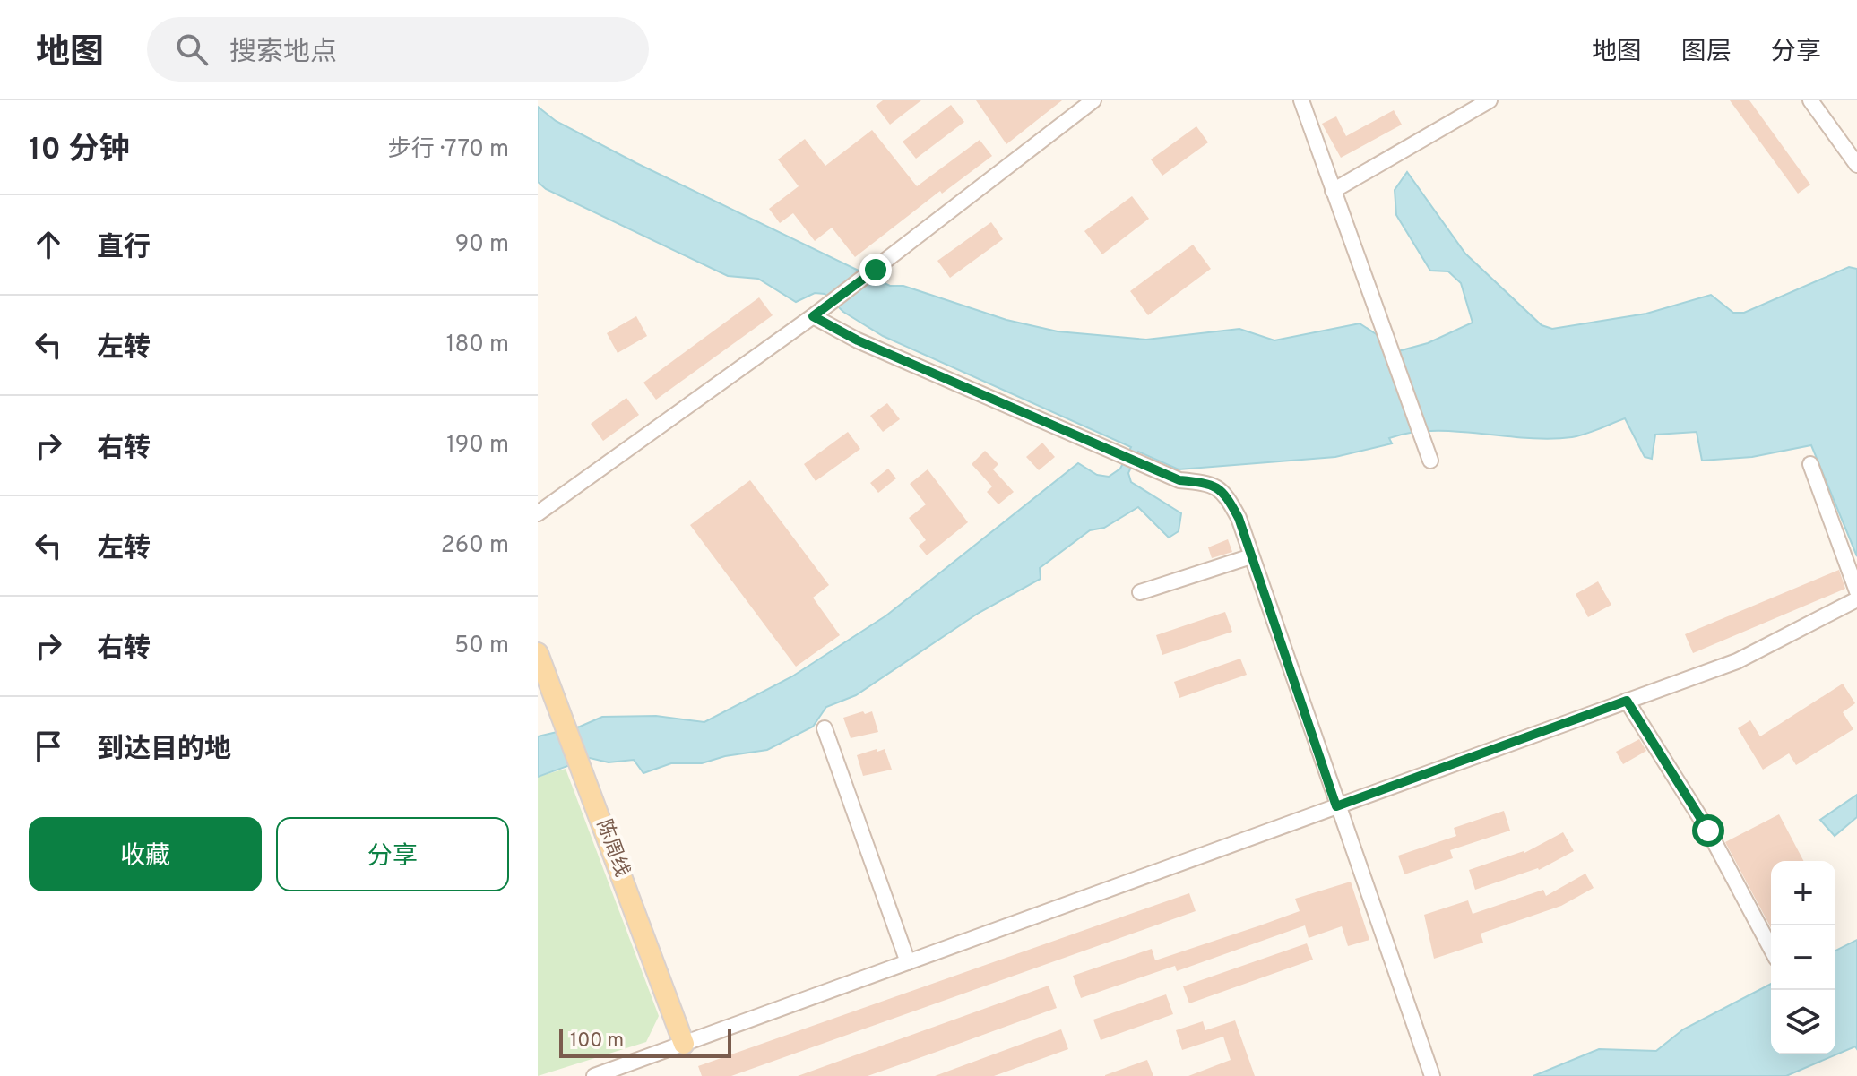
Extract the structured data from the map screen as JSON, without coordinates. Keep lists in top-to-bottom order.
{
  "streets": {
    "main road": ["陈周线"]
  },
  "scale_bar": "100 m",
  "page": {
    "header": "地图",
    "search": "搜索地点",
    "nav": ["地图", "图层", "分享"],
    "heading": ["10 分钟", "步行 · 770 m"],
    "list": [
      ["直行", "90 m"],
      ["左转", "180 m"],
      ["右转", "190 m"],
      ["左转", "260 m"],
      ["右转", "50 m"],
      "到达目的地"
    ],
    "buttons": ["收藏", "分享"],
    "map_buttons": ["+", "−"],
    "scale": "100 m"
  }
}
